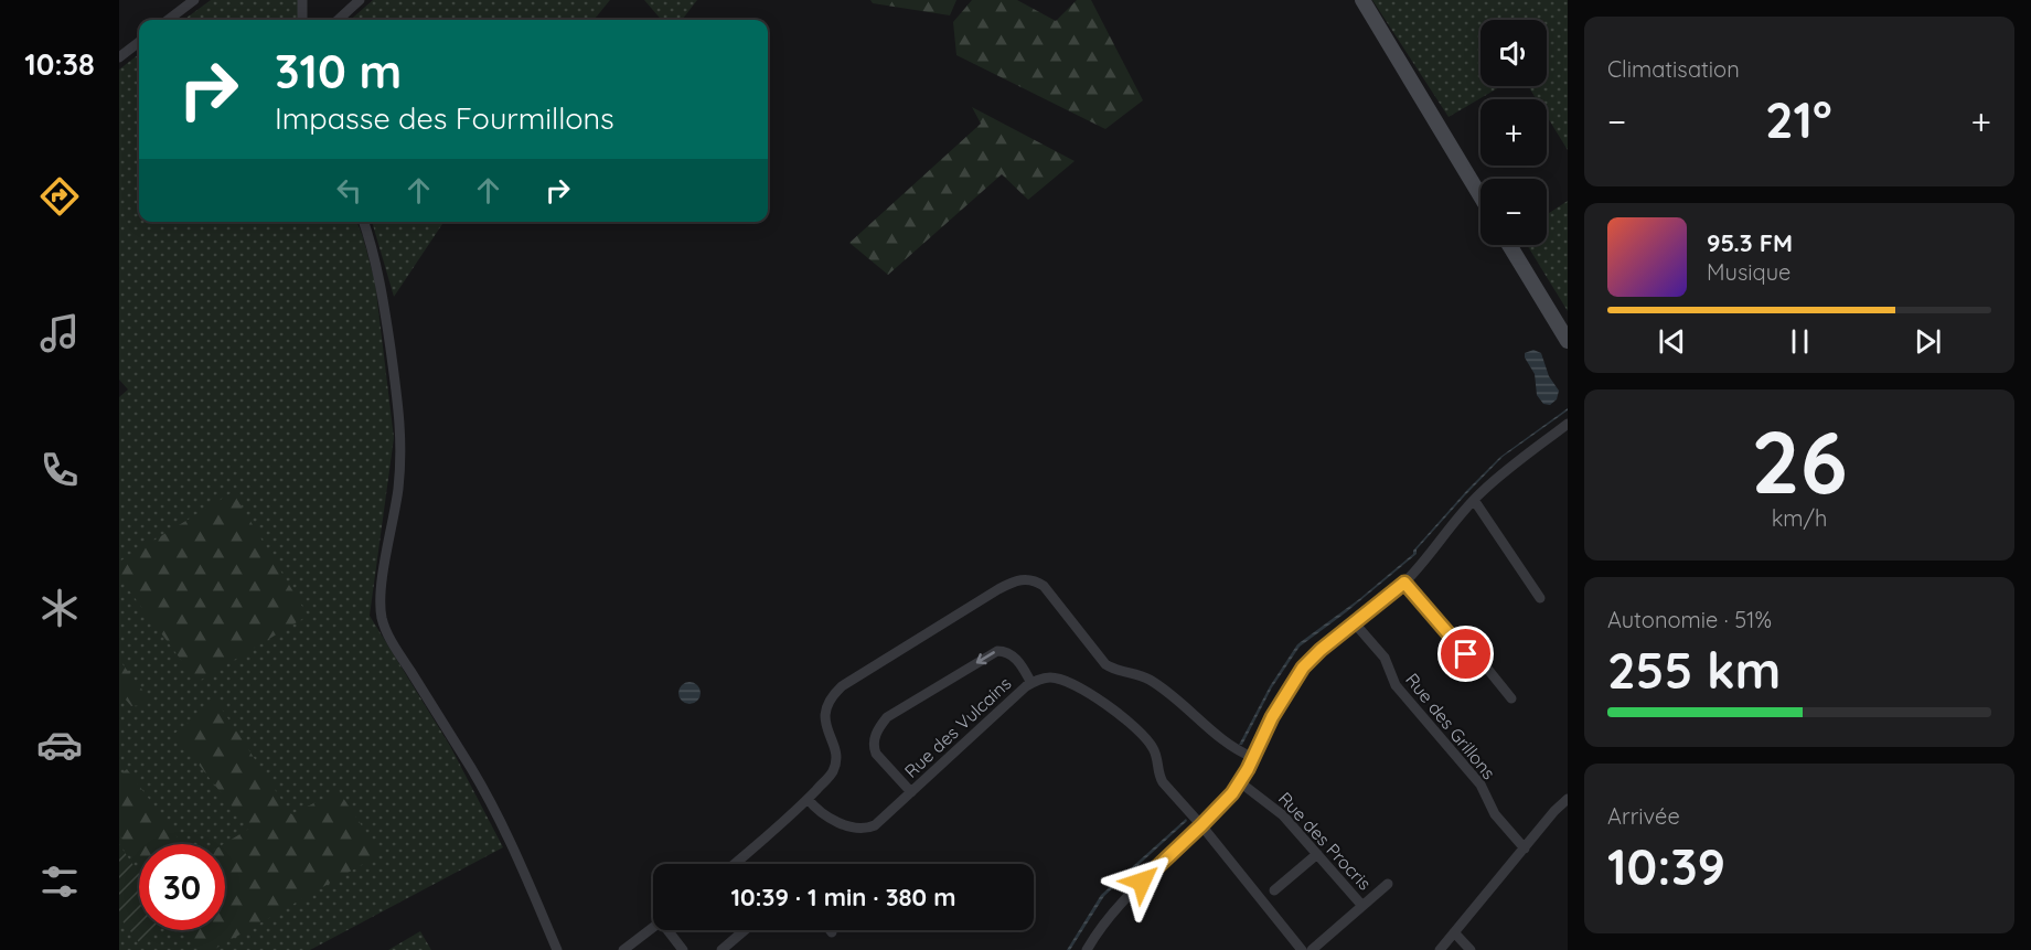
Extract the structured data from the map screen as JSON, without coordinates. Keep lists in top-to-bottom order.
{
  "streets": {
    "street": ["Rue des Grillons", "Rue des Vulcains", "Rue des Procris"]
  },
  "page": {
    "tabs": "10:38",
    "tile": [
      "Climatisation",
      ["26", "km/h"],
      ["Autonomie · 51%", "255 km"],
      ["Arrivée", "10:39"]
    ],
    "map_buttons": ["+", "−"],
    "turn": ["310 m", "Impasse des Fourmillons"],
    "heat": ["−", "21°", "+"],
    "song": ["95.3 FM", "Musique"],
    "limit": "30",
    "trip": "10:39 · 1 min · 380 m"
  }
}
